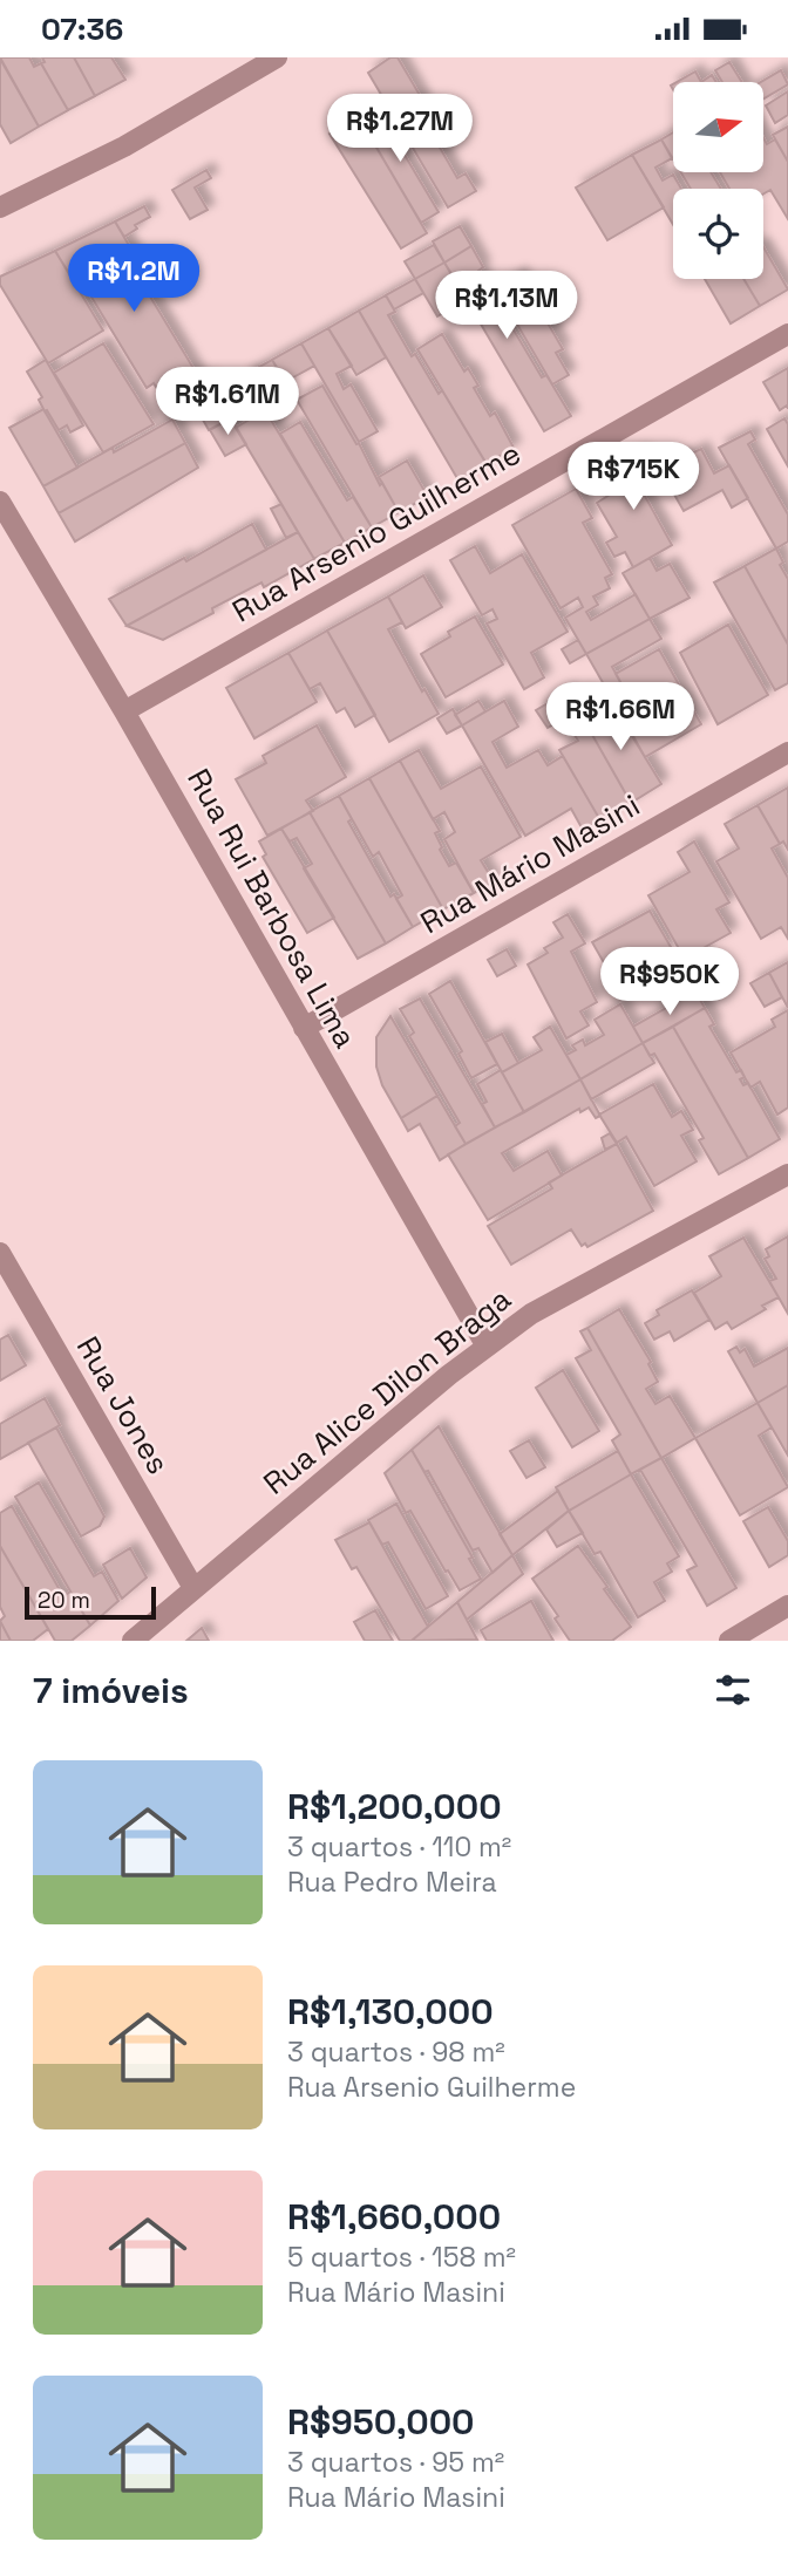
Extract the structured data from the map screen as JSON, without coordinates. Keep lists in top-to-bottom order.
{
  "streets": {
    "street": [
      "Rua Arsenio Guilherme",
      "Rua Mário Masini",
      "Rua Rui Barbosa Lima",
      "Rua Alice Dilon Braga",
      "Rua Jones"
    ]
  },
  "crossings": [
    ["Rua Arsenio Guilherme", "Rua Rui Barbosa Lima"],
    ["Rua Mário Masini", "Rua Rui Barbosa Lima"],
    ["Rua Rui Barbosa Lima", "Rua Alice Dilon Braga"],
    ["Rua Alice Dilon Braga", "Rua Jones"]
  ],
  "scale_bar": "20 m",
  "north": "right",
  "page": {
    "status": "07:36",
    "price": [
      "R$1.27M",
      "R$1.2M",
      "R$1.13M",
      "R$1.61M",
      "R$715K",
      "R$1.66M",
      "R$950K"
    ],
    "scale": "20 m",
    "heading": "7 imóveis",
    "list": [
      {
        "name": "R$1,200,000",
        "note": "3 quartos · 110 m² · Rua Pedro Meira"
      },
      {
        "name": "R$1,130,000",
        "note": "3 quartos · 98 m² · Rua Arsenio Guilherme"
      },
      {
        "name": "R$1,660,000",
        "note": "5 quartos · 158 m² · Rua Mário Masini"
      },
      {
        "name": "R$950,000",
        "note": "3 quartos · 95 m² · Rua Mário Masini"
      }
    ]
  }
}
